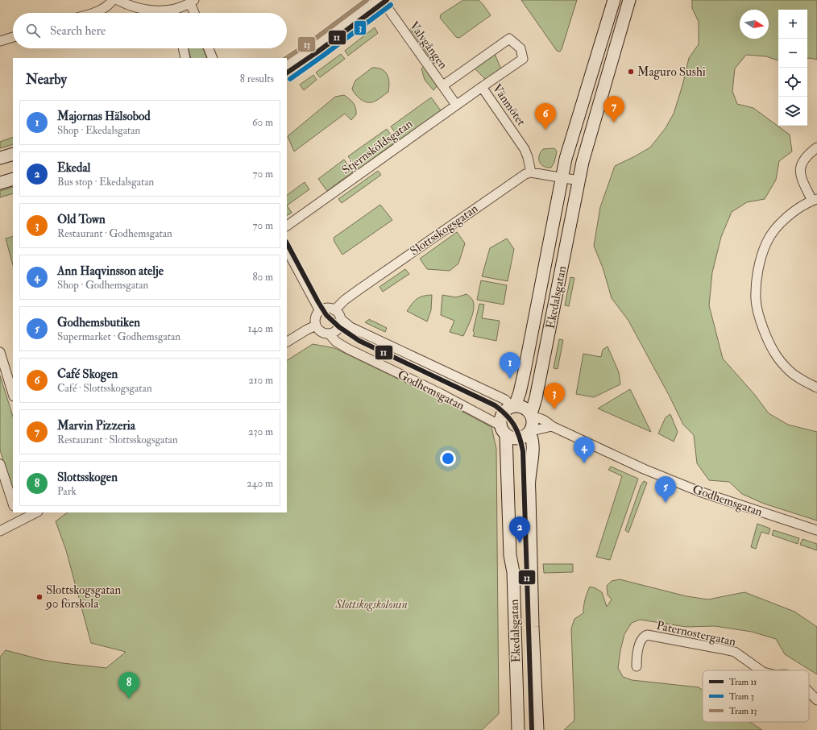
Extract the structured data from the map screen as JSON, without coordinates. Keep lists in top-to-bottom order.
{
  "streets": {
    "street": [
      "Valvgången",
      "Vänmötet",
      "Stjernsköldsgatan",
      "Slottsskogsgatan",
      "Ekedalsgatan",
      "Godhemsgatan",
      "Paternostergatan"
    ]
  },
  "crossings": [
    ["Valvgången", "Vänmötet"],
    ["Valvgången", "Stjernsköldsgatan"],
    ["Vänmötet", "Stjernsköldsgatan"],
    ["Vänmötet", "Slottsskogsgatan"],
    ["Slottsskogsgatan", "Godhemsgatan"],
    ["Ekedalsgatan", "Godhemsgatan"]
  ],
  "parks": ["Slottskogskolonin"],
  "places": ["Maguro Sushi", "Slottskogsgatan 90 förskola"],
  "lines": ["tram line 11", "tram line 13", "tram line 3"],
  "legend": ["Tram 11", "Tram 3", "Tram 13"],
  "north": "right",
  "page": {
    "map_buttons": ["+", "−"],
    "search": "Search here",
    "heading": ["Nearby", "8 results"],
    "pins": [
      "7",
      "6",
      "1",
      "3",
      "4",
      "5",
      "2",
      "8"
    ],
    "list": [
      {
        "mark": "1",
        "name": "Majornas Hälsobod",
        "note": "Shop · Ekedalsgatan",
        "value": "60 m"
      },
      {
        "mark": "2",
        "name": "Ekedal",
        "note": "Bus stop · Ekedalsgatan",
        "value": "70 m"
      },
      {
        "mark": "3",
        "name": "Old Town",
        "note": "Restaurant · Godhemsgatan",
        "value": "70 m"
      },
      {
        "mark": "4",
        "name": "Ann Haqvinsson atelje",
        "note": "Shop · Godhemsgatan",
        "value": "80 m"
      },
      {
        "mark": "5",
        "name": "Godhemsbutiken",
        "note": "Supermarket · Godhemsgatan",
        "value": "140 m"
      },
      {
        "mark": "6",
        "name": "Café Skogen",
        "note": "Café · Slottsskogsgatan",
        "value": "210 m"
      },
      {
        "mark": "7",
        "name": "Marvin Pizzeria",
        "note": "Restaurant · Slottsskogsgatan",
        "value": "230 m"
      },
      {
        "mark": "8",
        "name": "Slottsskogen",
        "note": "Park",
        "value": "240 m"
      }
    ]
  }
}
